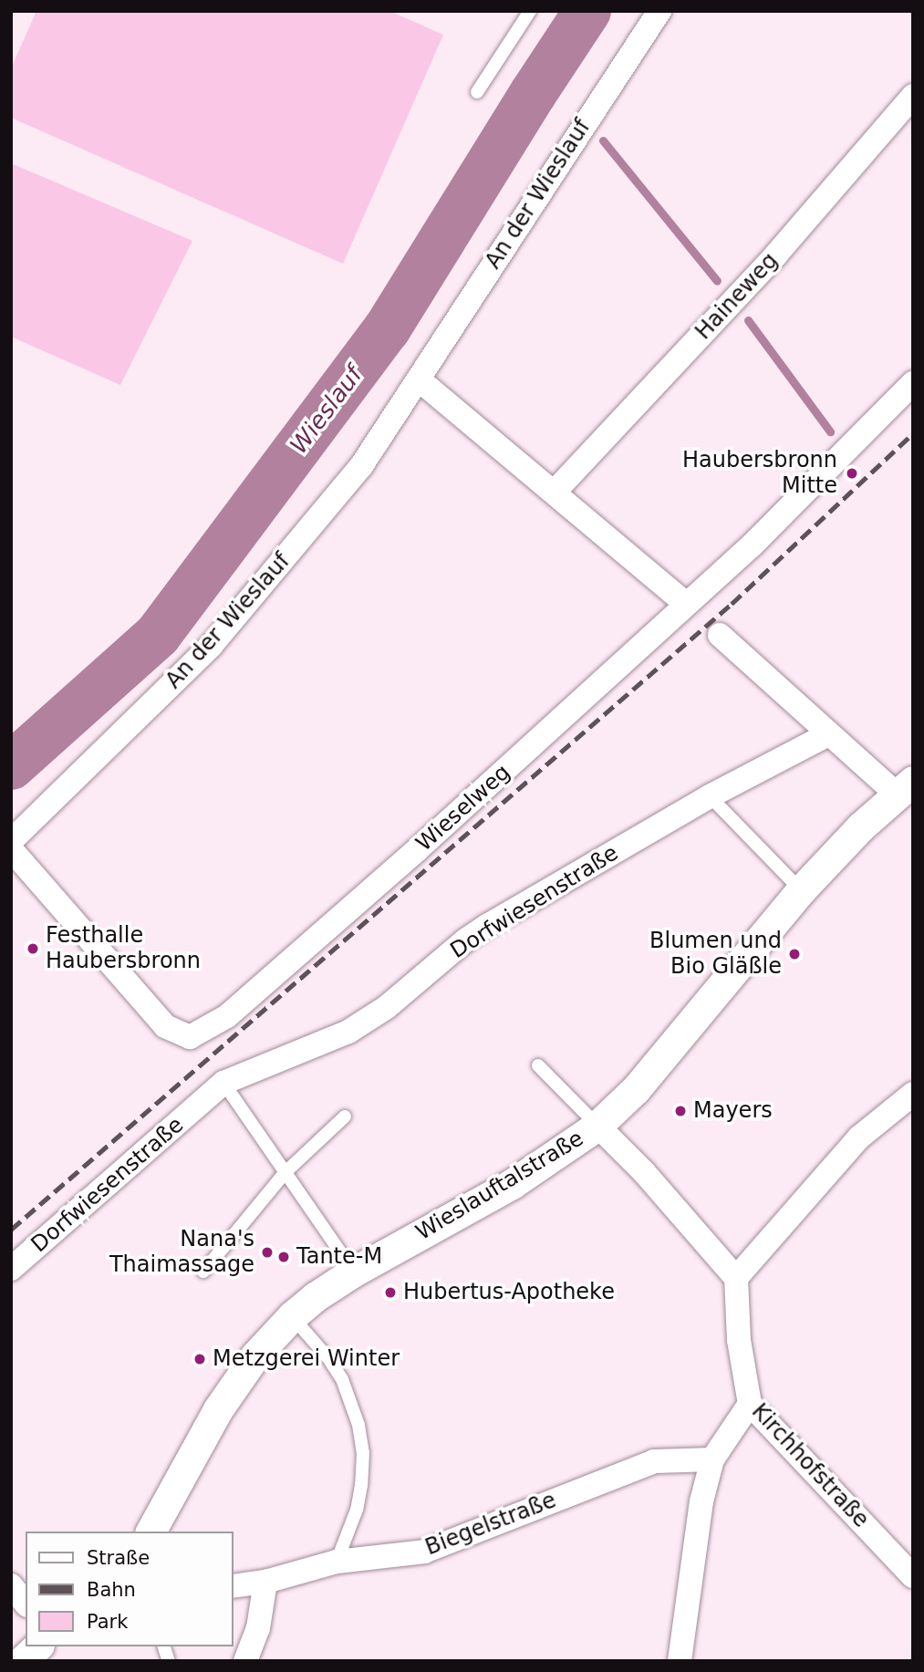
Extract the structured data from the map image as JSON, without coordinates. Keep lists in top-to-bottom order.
{
  "streets": {
    "street": [
      "An der Wieslauf",
      "Haineweg",
      "Wieselweg",
      "Dorfwiesenstraße",
      "Wieslauftalstraße",
      "Kirchhofstraße",
      "Biegelstraße"
    ]
  },
  "water": ["Wieslauf"],
  "places": [
    "Haubersbronn Mitte",
    "Festhalle Haubersbronn",
    "Blumen und Bio Gläßle",
    "Mayers",
    "Nana's Thaimassage",
    "Tante-M",
    "Hubertus-Apotheke",
    "Metzgerei Winter"
  ],
  "legend": ["Straße", "Bahn", "Park"]
}
